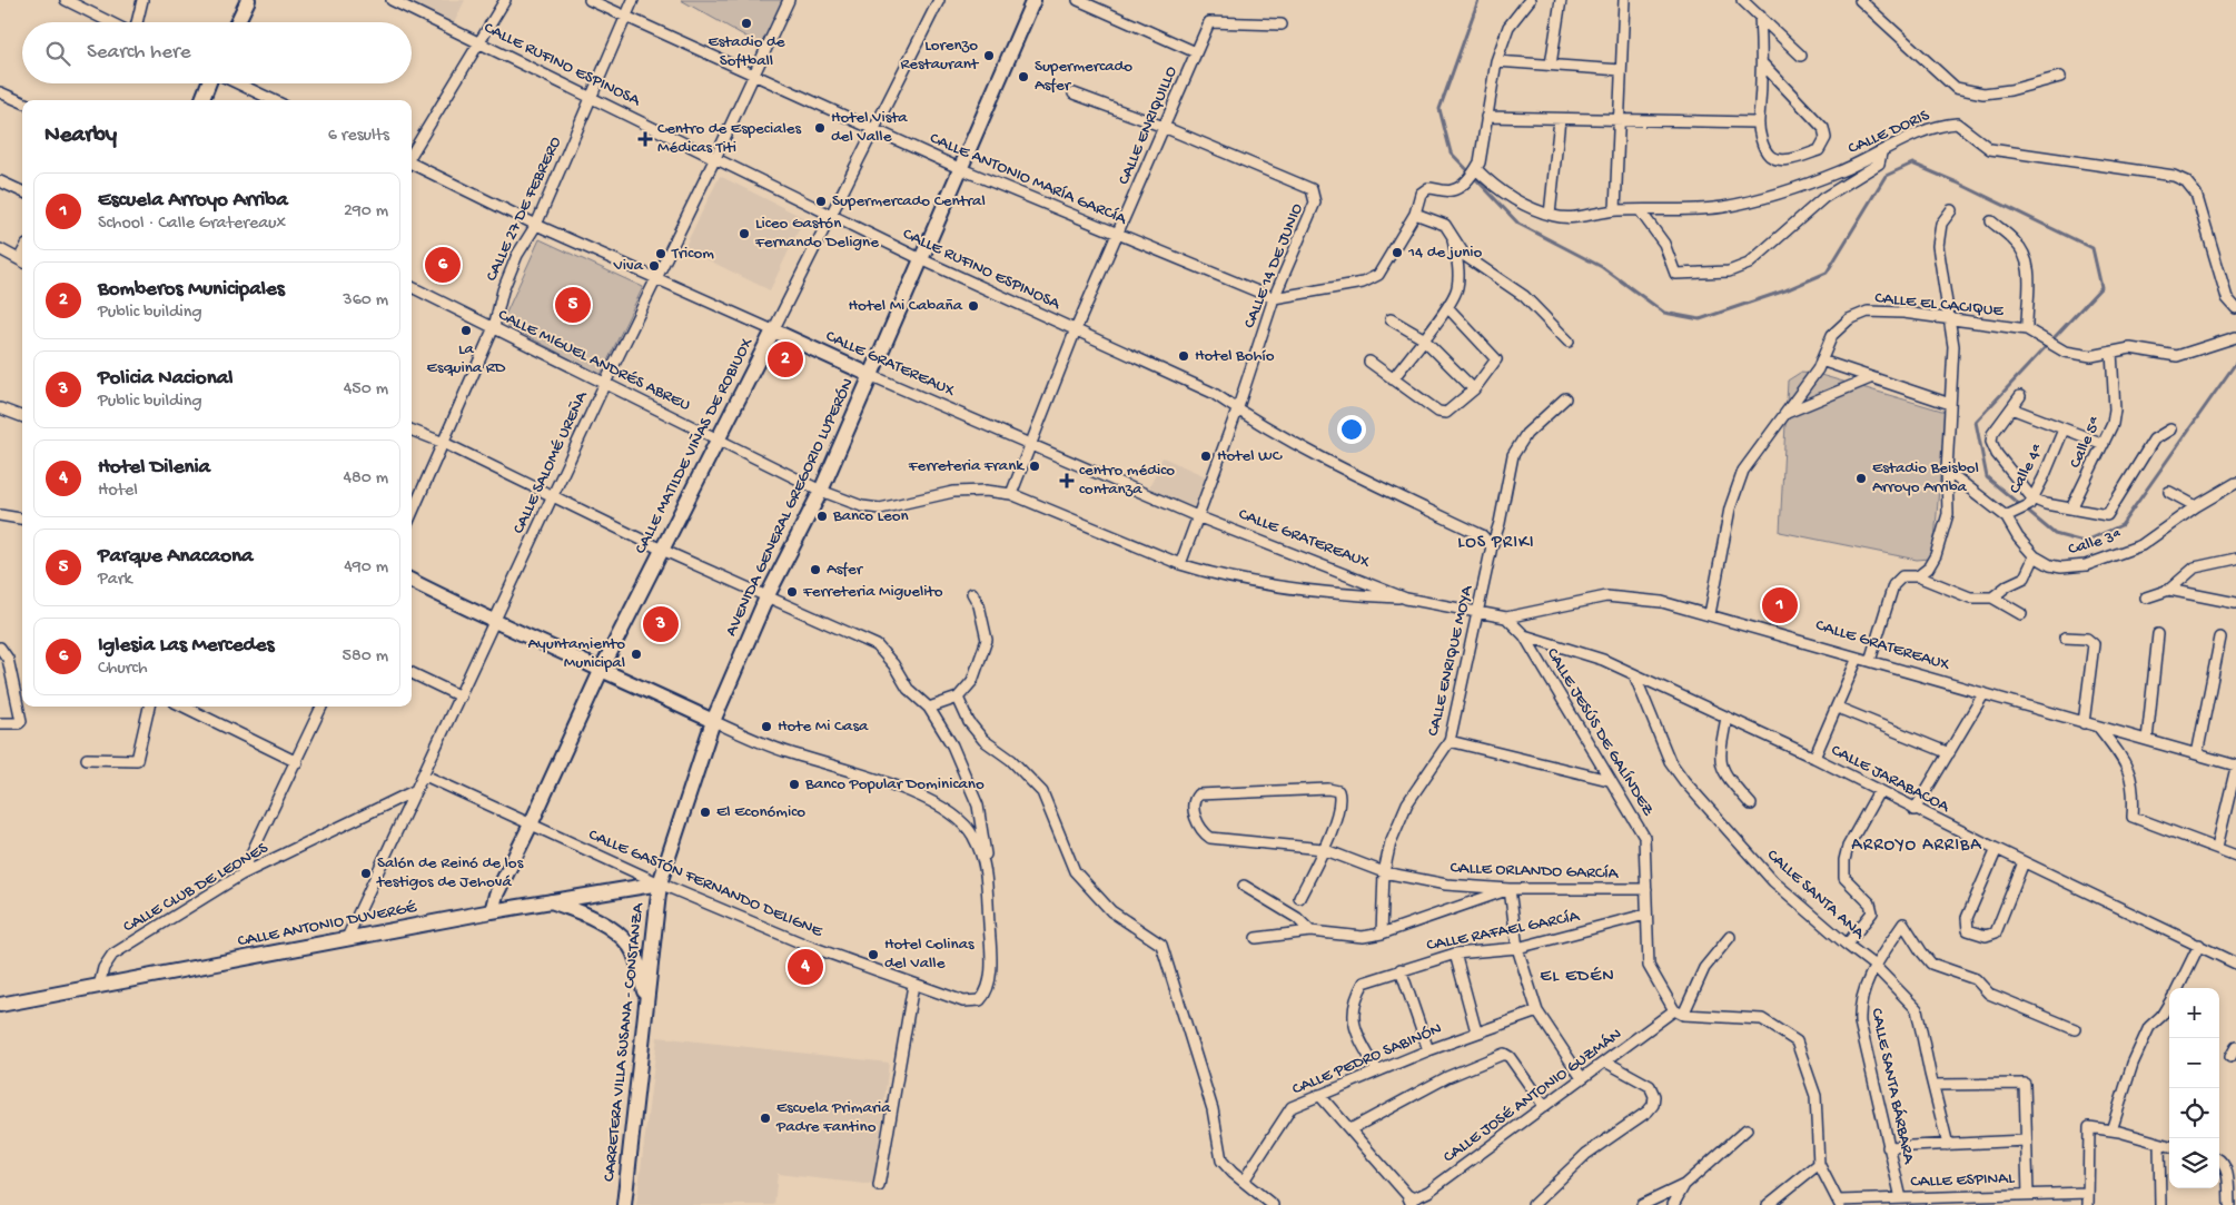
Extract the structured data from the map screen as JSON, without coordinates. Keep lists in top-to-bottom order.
{
  "streets": {
    "main road": [
      "CALLE GRATEREAUX",
      "CALLE MATILDE VIÑAS DE ROBIUOX",
      "AVENIDA GENERAL GREGORIO LUPERÓN",
      "CALLE ANTONIO DUVERGÉ",
      "CARRETERA VILLA SUSANA - CONSTANZA"
    ],
    "street": [
      "CALLE RUFINO ESPINOSA",
      "CALLE ENRIQUILLO",
      "CALLE DORIS",
      "CALLE ANTONIO MARÍA GARCÍA",
      "CALLE 27 DE FEBRERO",
      "CALLE 14 DE JUNIO",
      "CALLE EL CACIQUE",
      "CALLE MIGUEL ANDRÉS ABREU",
      "Calle 5ª",
      "CALLE SALOMÉ UREÑA",
      "Calle 4ª",
      "Calle 3ª",
      "CALLE ENRIQUE MOYA",
      "CALLE JESÚS DE GALÍNDEZ",
      "CALLE JARABACOA",
      "CALLE ORLANDO GARCÍA",
      "CALLE GASTÓN FERNANDO DELIGNE",
      "CALLE CLUB DE LEONES",
      "CALLE SANTA ANA",
      "CALLE RAFAEL GARCÍA",
      "CALLE PEDRO SABINÓN",
      "CALLE SANTA BÁRBARA",
      "CALLE JOSÉ ANTONIO GUZMÁN",
      "CALLE ESPINAL"
    ]
  },
  "crossings": [
    ["CALLE RUFINO ESPINOSA", "CALLE ENRIQUILLO"],
    ["CALLE RUFINO ESPINOSA", "CALLE 27 DE FEBRERO"],
    ["CALLE RUFINO ESPINOSA", "CALLE 14 DE JUNIO"],
    ["CALLE RUFINO ESPINOSA", "CALLE MATILDE VIÑAS DE ROBIUOX"],
    ["CALLE RUFINO ESPINOSA", "CALLE SALOMÉ UREÑA"],
    ["CALLE RUFINO ESPINOSA", "AVENIDA GENERAL GREGORIO LUPERÓN"],
    ["CALLE RUFINO ESPINOSA", "CALLE ENRIQUE MOYA"],
    ["CALLE ENRIQUILLO", "CALLE ANTONIO MARÍA GARCÍA"],
    ["CALLE ENRIQUILLO", "CALLE 14 DE JUNIO"],
    ["CALLE ENRIQUILLO", "CALLE MIGUEL ANDRÉS ABREU"],
    ["CALLE ENRIQUILLO", "CALLE GRATEREAUX"],
    ["CALLE ANTONIO MARÍA GARCÍA", "CALLE 27 DE FEBRERO"],
    ["CALLE ANTONIO MARÍA GARCÍA", "CALLE 14 DE JUNIO"],
    ["CALLE ANTONIO MARÍA GARCÍA", "CALLE MATILDE VIÑAS DE ROBIUOX"],
    ["CALLE ANTONIO MARÍA GARCÍA", "CALLE SALOMÉ UREÑA"],
    ["CALLE ANTONIO MARÍA GARCÍA", "AVENIDA GENERAL GREGORIO LUPERÓN"],
    ["CALLE 27 DE FEBRERO", "CALLE MIGUEL ANDRÉS ABREU"],
    ["CALLE 27 DE FEBRERO", "CALLE GRATEREAUX"],
    ["CALLE 14 DE JUNIO", "CALLE MIGUEL ANDRÉS ABREU"],
    ["CALLE 14 DE JUNIO", "CALLE GRATEREAUX"],
    ["CALLE MIGUEL ANDRÉS ABREU", "CALLE GRATEREAUX"],
    ["CALLE MIGUEL ANDRÉS ABREU", "CALLE MATILDE VIÑAS DE ROBIUOX"],
    ["CALLE MIGUEL ANDRÉS ABREU", "CALLE SALOMÉ UREÑA"],
    ["CALLE MIGUEL ANDRÉS ABREU", "AVENIDA GENERAL GREGORIO LUPERÓN"],
    ["CALLE GRATEREAUX", "CALLE MATILDE VIÑAS DE ROBIUOX"],
    ["CALLE GRATEREAUX", "CALLE SALOMÉ UREÑA"],
    ["CALLE GRATEREAUX", "AVENIDA GENERAL GREGORIO LUPERÓN"],
    ["CALLE GRATEREAUX", "CALLE ENRIQUE MOYA"],
    ["CALLE GRATEREAUX", "CALLE JESÚS DE GALÍNDEZ"],
    ["CALLE MATILDE VIÑAS DE ROBIUOX", "CALLE GASTÓN FERNANDO DELIGNE"],
    ["CALLE MATILDE VIÑAS DE ROBIUOX", "CALLE ANTONIO DUVERGÉ"],
    ["CALLE SALOMÉ UREÑA", "CALLE GASTÓN FERNANDO DELIGNE"],
    ["CALLE SALOMÉ UREÑA", "CALLE CLUB DE LEONES"],
    ["CALLE SALOMÉ UREÑA", "CALLE ANTONIO DUVERGÉ"],
    ["Calle 4ª", "Calle 3ª"],
    ["AVENIDA GENERAL GREGORIO LUPERÓN", "CALLE GASTÓN FERNANDO DELIGNE"],
    ["AVENIDA GENERAL GREGORIO LUPERÓN", "CALLE ANTONIO DUVERGÉ"],
    ["AVENIDA GENERAL GREGORIO LUPERÓN", "CARRETERA VILLA SUSANA - CONSTANZA"],
    ["CALLE ENRIQUE MOYA", "CALLE ORLANDO GARCÍA"],
    ["CALLE JESÚS DE GALÍNDEZ", "CALLE JARABACOA"],
    ["CALLE JESÚS DE GALÍNDEZ", "CALLE ORLANDO GARCÍA"],
    ["CALLE JESÚS DE GALÍNDEZ", "CALLE RAFAEL GARCÍA"],
    ["CALLE JESÚS DE GALÍNDEZ", "CALLE JOSÉ ANTONIO GUZMÁN"],
    ["CALLE JARABACOA", "CALLE SANTA ANA"],
    ["CALLE GASTÓN FERNANDO DELIGNE", "CALLE ANTONIO DUVERGÉ"],
    ["CALLE GASTÓN FERNANDO DELIGNE", "CARRETERA VILLA SUSANA - CONSTANZA"],
    ["CALLE CLUB DE LEONES", "CALLE ANTONIO DUVERGÉ"],
    ["CALLE SANTA ANA", "CALLE SANTA BÁRBARA"],
    ["CALLE ANTONIO DUVERGÉ", "CARRETERA VILLA SUSANA - CONSTANZA"],
    ["CALLE RAFAEL GARCÍA", "CALLE PEDRO SABINÓN"],
    ["CALLE SANTA BÁRBARA", "CALLE ESPINAL"]
  ],
  "districts": ["LOS PRIKI", "ARROYO ARRIBA", "EL EDÉN"],
  "places": {
    "other": [
      "Estadio de Softball",
      "Lorenzo Restaurant",
      "Supermercado Asfer",
      "Hotel Vista del Valle",
      "Supermercado Central",
      "Liceo Gastón Fernando Deligne",
      "14 de junio",
      "Tricom",
      "Viva",
      "Hotel Mi Cabaña",
      "La Esquina RD",
      "Hotel Bohío",
      "Hotel WC",
      "Ferreteria Frank",
      "Estadio Beisbol Arroyo Arriba",
      "Banco Leon",
      "Asfer",
      "Ferreteria Miguelito",
      "Ayuntamiento Municipal",
      "Hote Mi Casa",
      "Banco Popular Dominicano",
      "El Económico",
      "Salón de Reinó de los testigos de Jehová",
      "Hotel Colinas del Valle",
      "Escuela Primaria Padre Fantino"
    ],
    "health": ["Centro de Especiales Médicas Titi", "centro médico contanza"]
  },
  "page": {
    "search": "Search here",
    "heading": ["Nearby", "6 results"],
    "list": [
      {
        "mark": "1",
        "name": "Escuela Arroyo Arriba",
        "note": "School · Calle Gratereaux",
        "value": "290 m"
      },
      {
        "mark": "2",
        "name": "Bomberos Municipales",
        "note": "Public building",
        "value": "360 m"
      },
      {
        "mark": "3",
        "name": "Policia Nacional",
        "note": "Public building",
        "value": "450 m"
      },
      {
        "mark": "4",
        "name": "Hotel Dilenia",
        "note": "Hotel",
        "value": "480 m"
      },
      {
        "mark": "5",
        "name": "Parque Anacaona",
        "note": "Park",
        "value": "490 m"
      },
      {
        "mark": "6",
        "name": "Iglesia Las Mercedes",
        "note": "Church",
        "value": "580 m"
      }
    ],
    "pins": [
      "6",
      "5",
      "2",
      "1",
      "3",
      "4"
    ],
    "map_buttons": ["+", "−"]
  }
}
